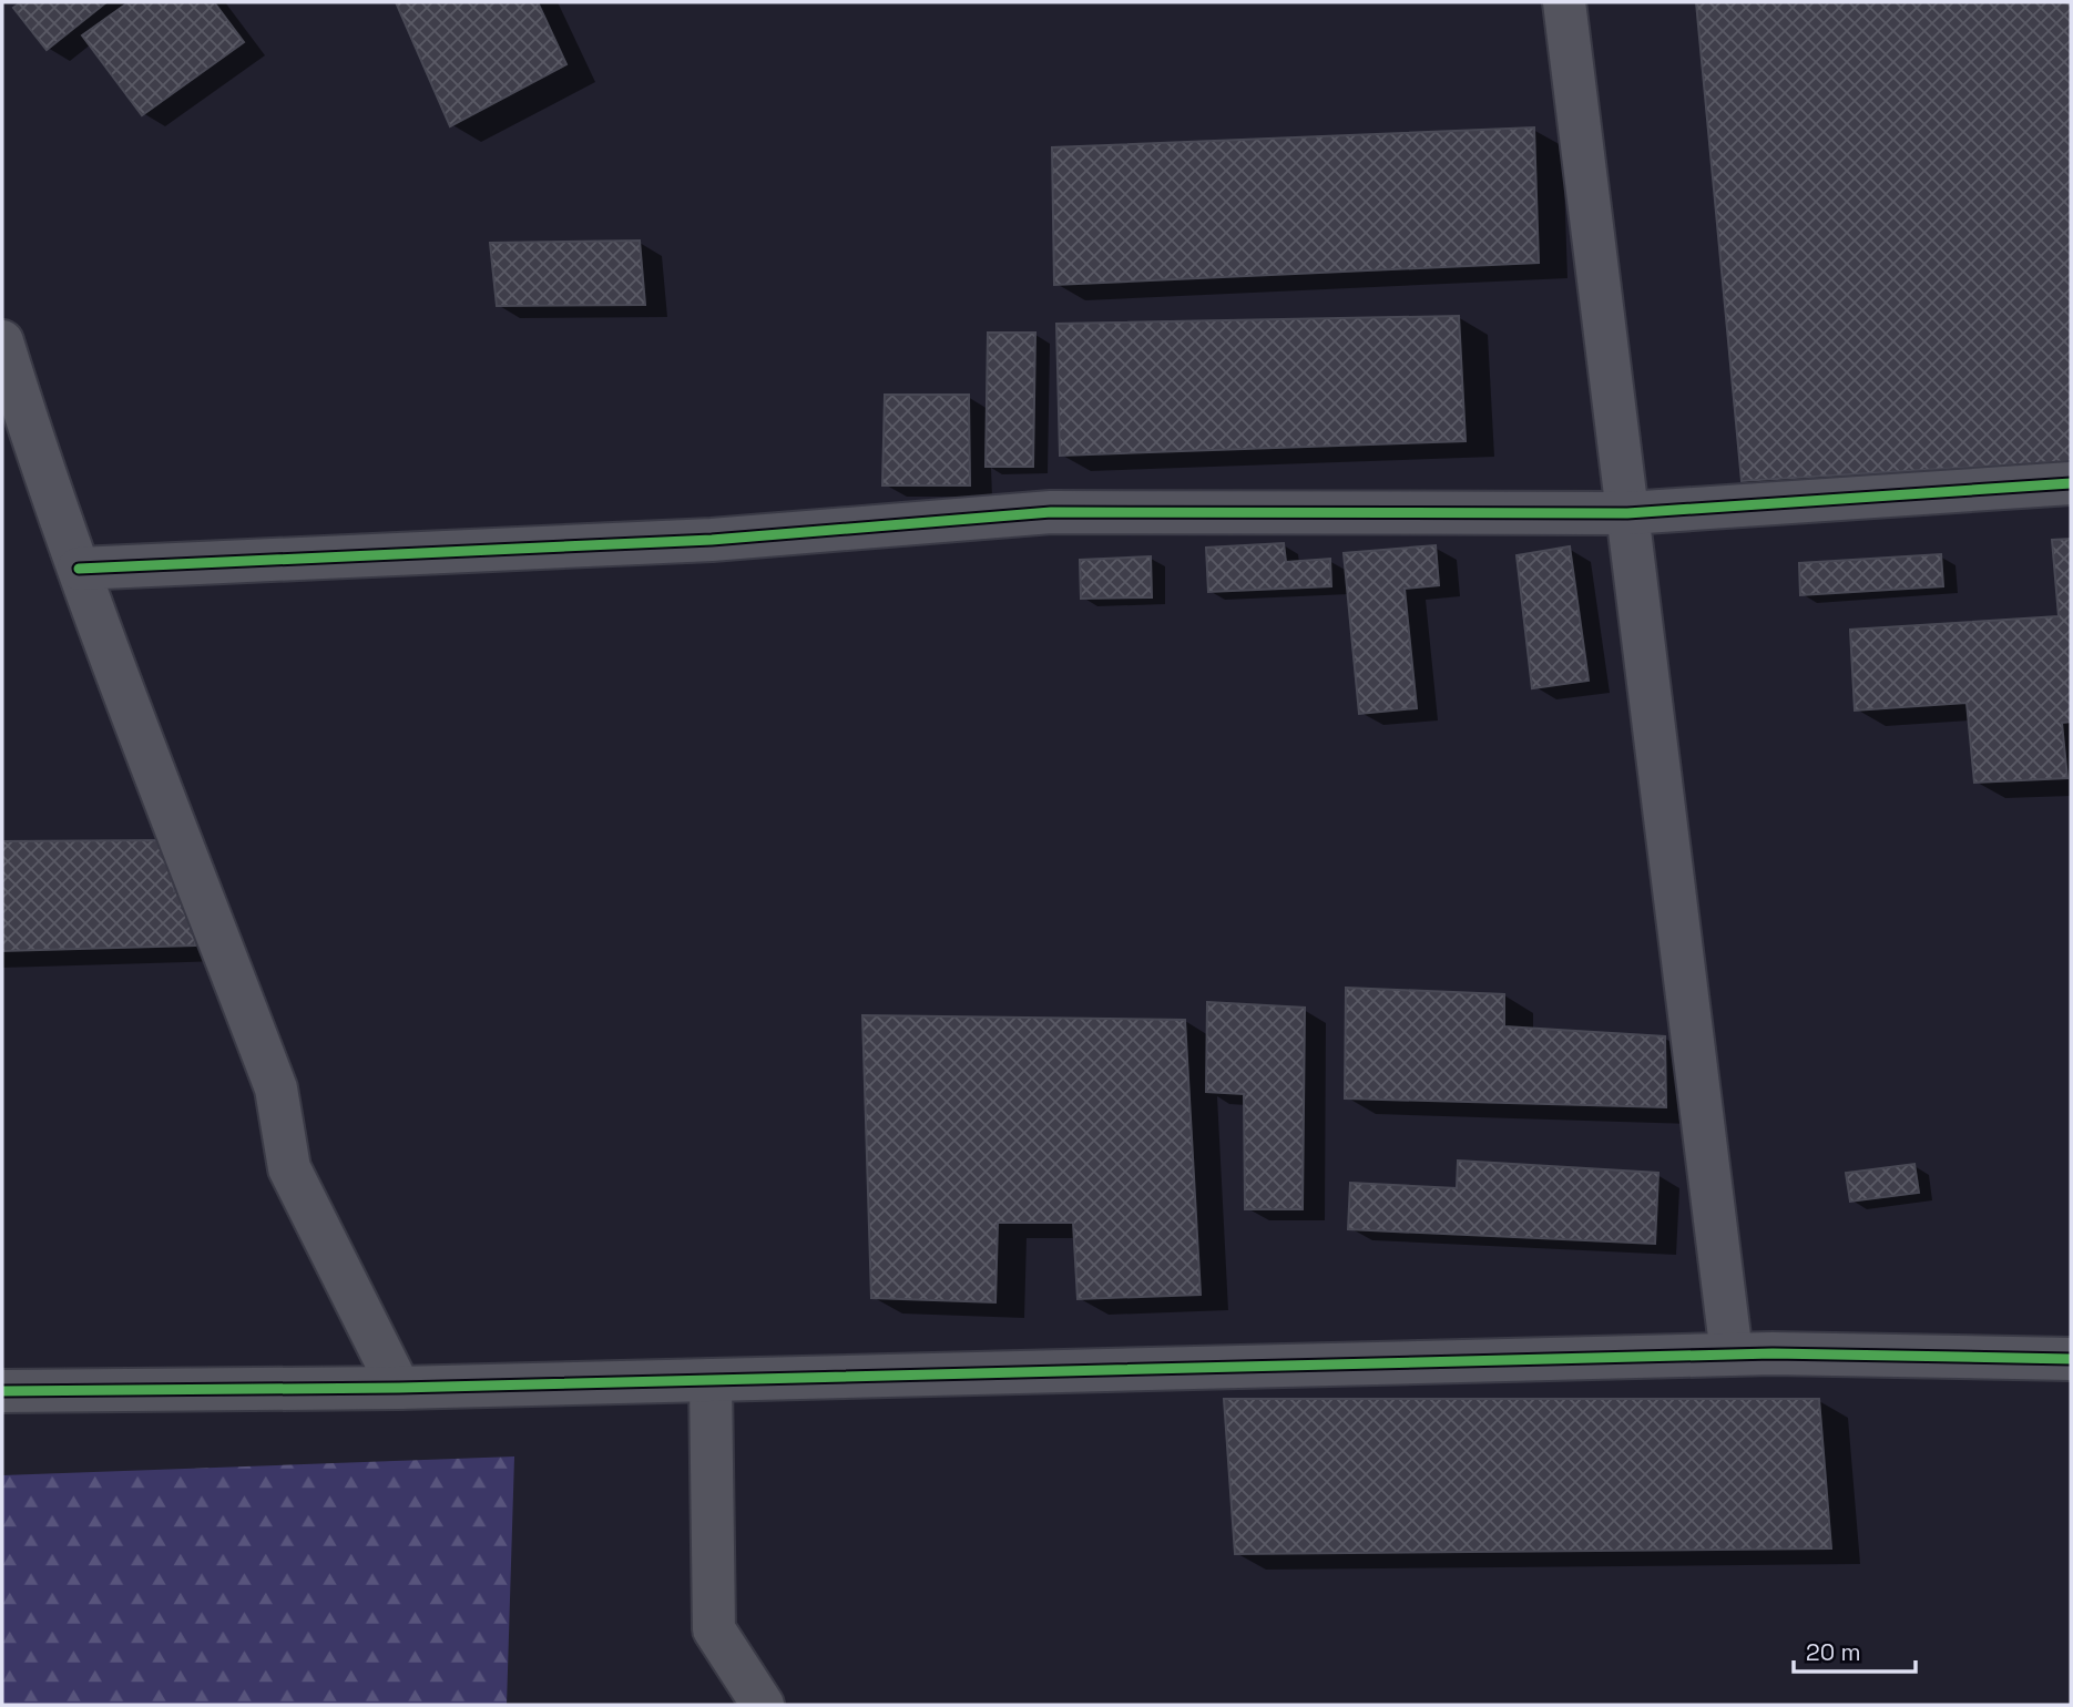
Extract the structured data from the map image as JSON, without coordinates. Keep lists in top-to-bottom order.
{
  "scale_bar": "20 m"
}
